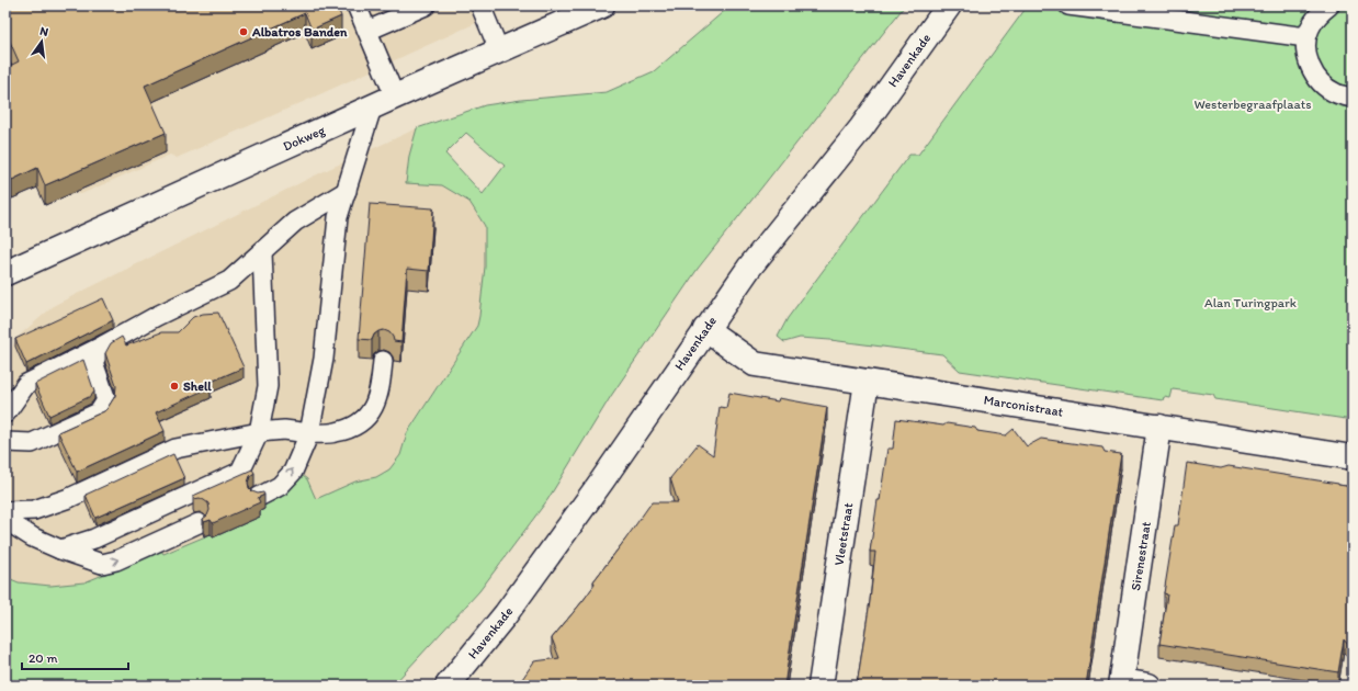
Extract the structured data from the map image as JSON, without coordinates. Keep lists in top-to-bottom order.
{
  "streets": {
    "street": [
      "Havenkade",
      "Dokweg",
      "Marconistraat",
      "Vleetstraat",
      "Sirenestraat"
    ]
  },
  "crossings": [
    ["Havenkade", "Marconistraat"],
    ["Marconistraat", "Vleetstraat"],
    ["Marconistraat", "Sirenestraat"]
  ],
  "parks": ["Westerbegraafplaats", "Alan Turingpark"],
  "places": ["Albatros Banden", "Shell"],
  "scale_bar": "20 m",
  "north": "top"
}
